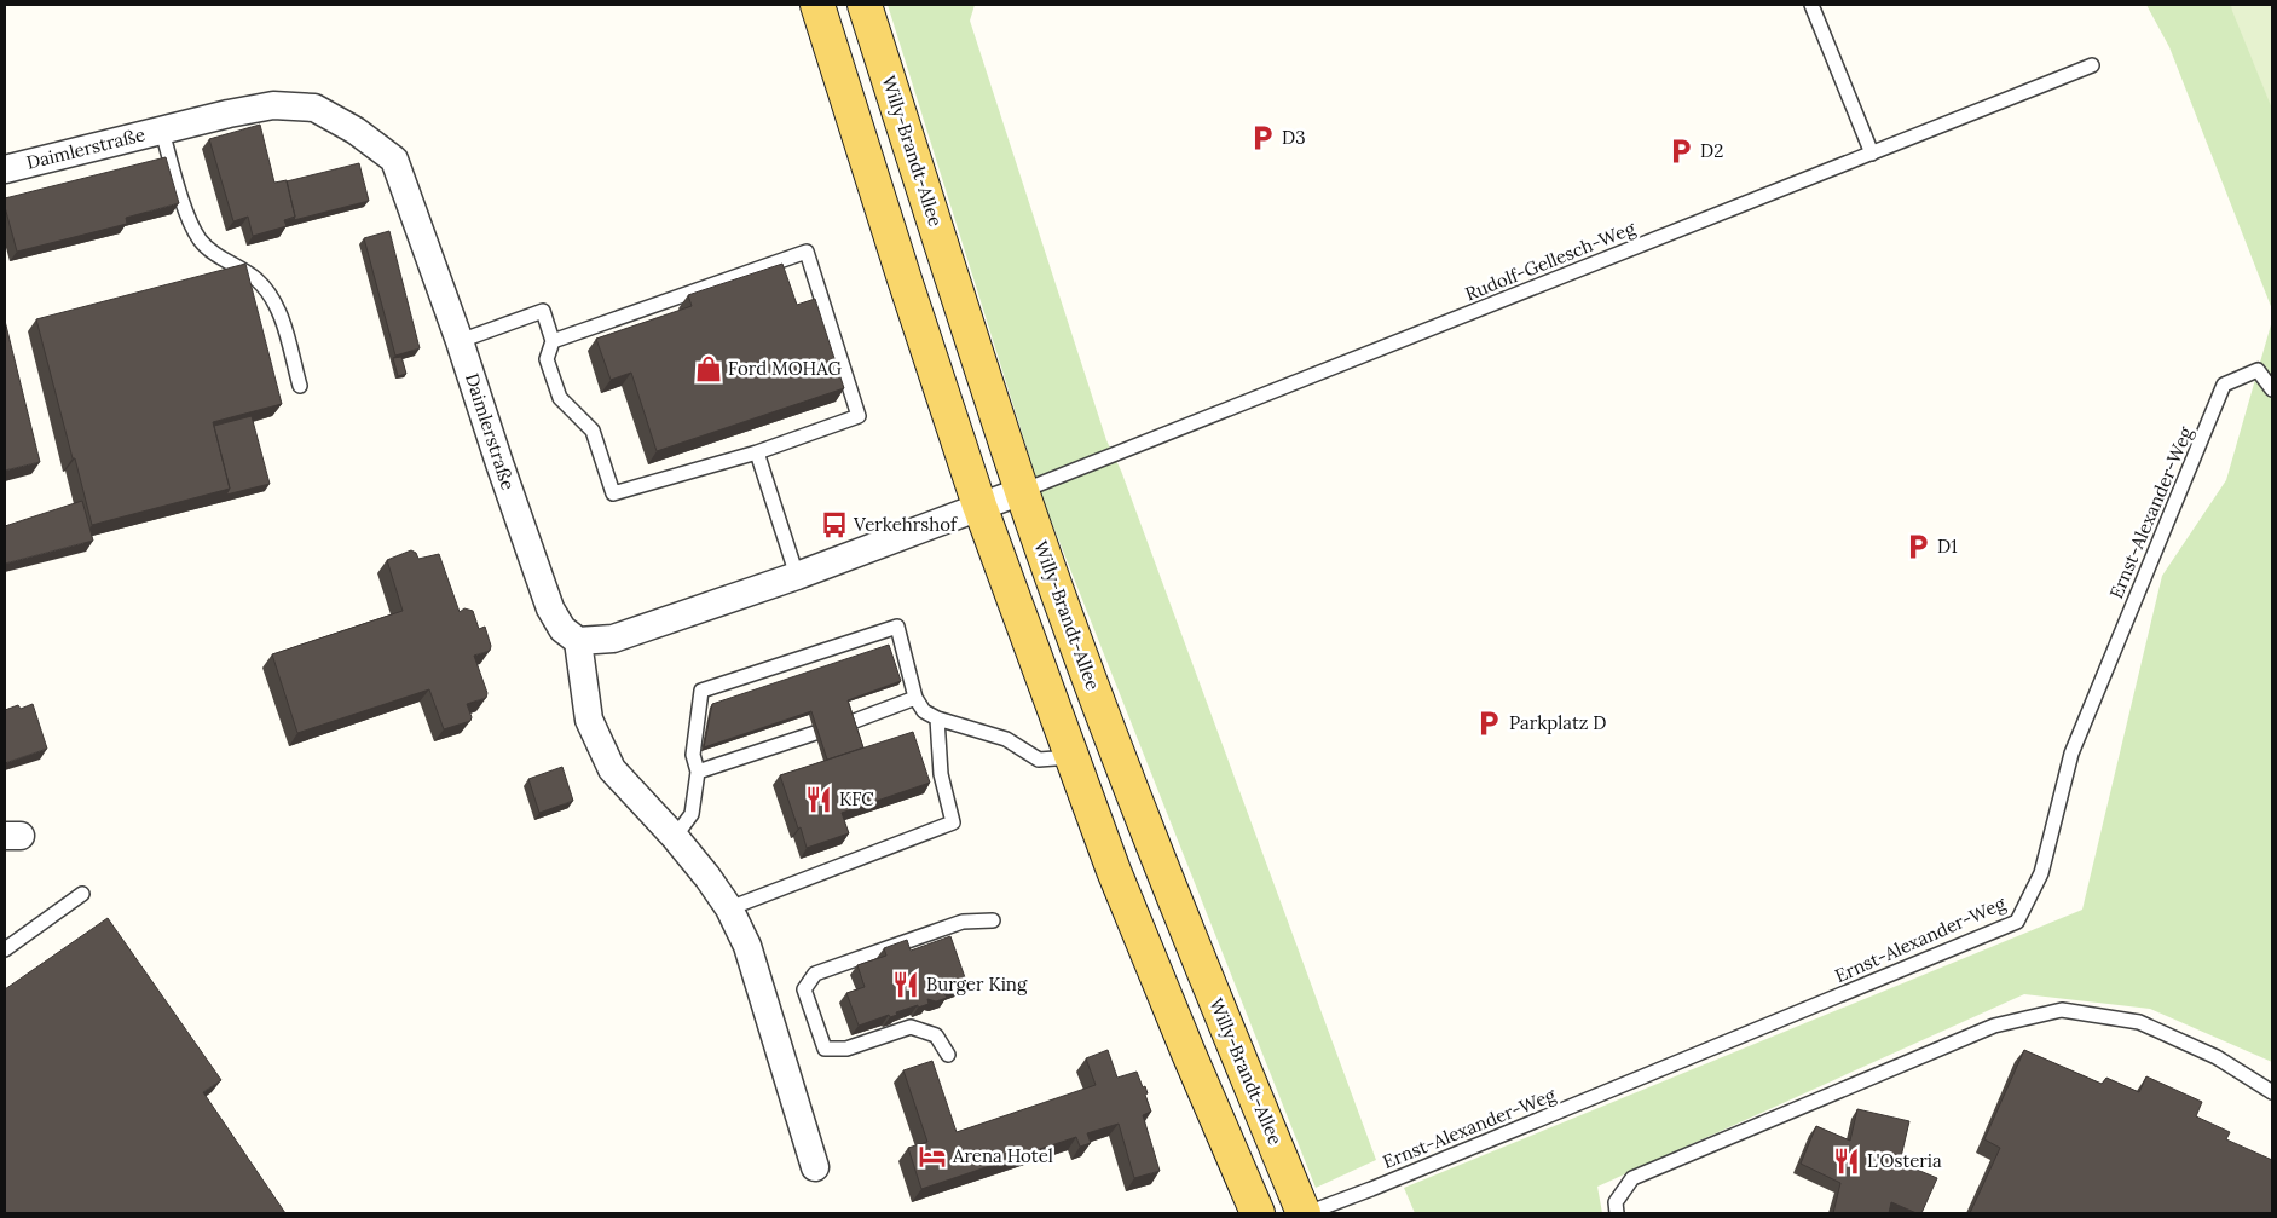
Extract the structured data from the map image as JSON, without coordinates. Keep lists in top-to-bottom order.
{
  "streets": {
    "main road": ["Willy-Brandt-Allee"],
    "street": ["Daimlerstraße"],
    "lane": ["Rudolf-Gellesch-Weg", "Ernst-Alexander-Weg"]
  },
  "crossings": [
    ["Willy-Brandt-Allee", "Rudolf-Gellesch-Weg"],
    ["Willy-Brandt-Allee", "Ernst-Alexander-Weg"]
  ],
  "places": {
    "parking": [
      "D3",
      "D2",
      "D1",
      "Parkplatz D"
    ],
    "shop": ["Ford MOHAG"],
    "bus stop": ["Verkehrshof"],
    "restaurant": ["KFC", "Burger King", "L'Osteria"],
    "hotel": ["Arena Hotel"]
  }
}
